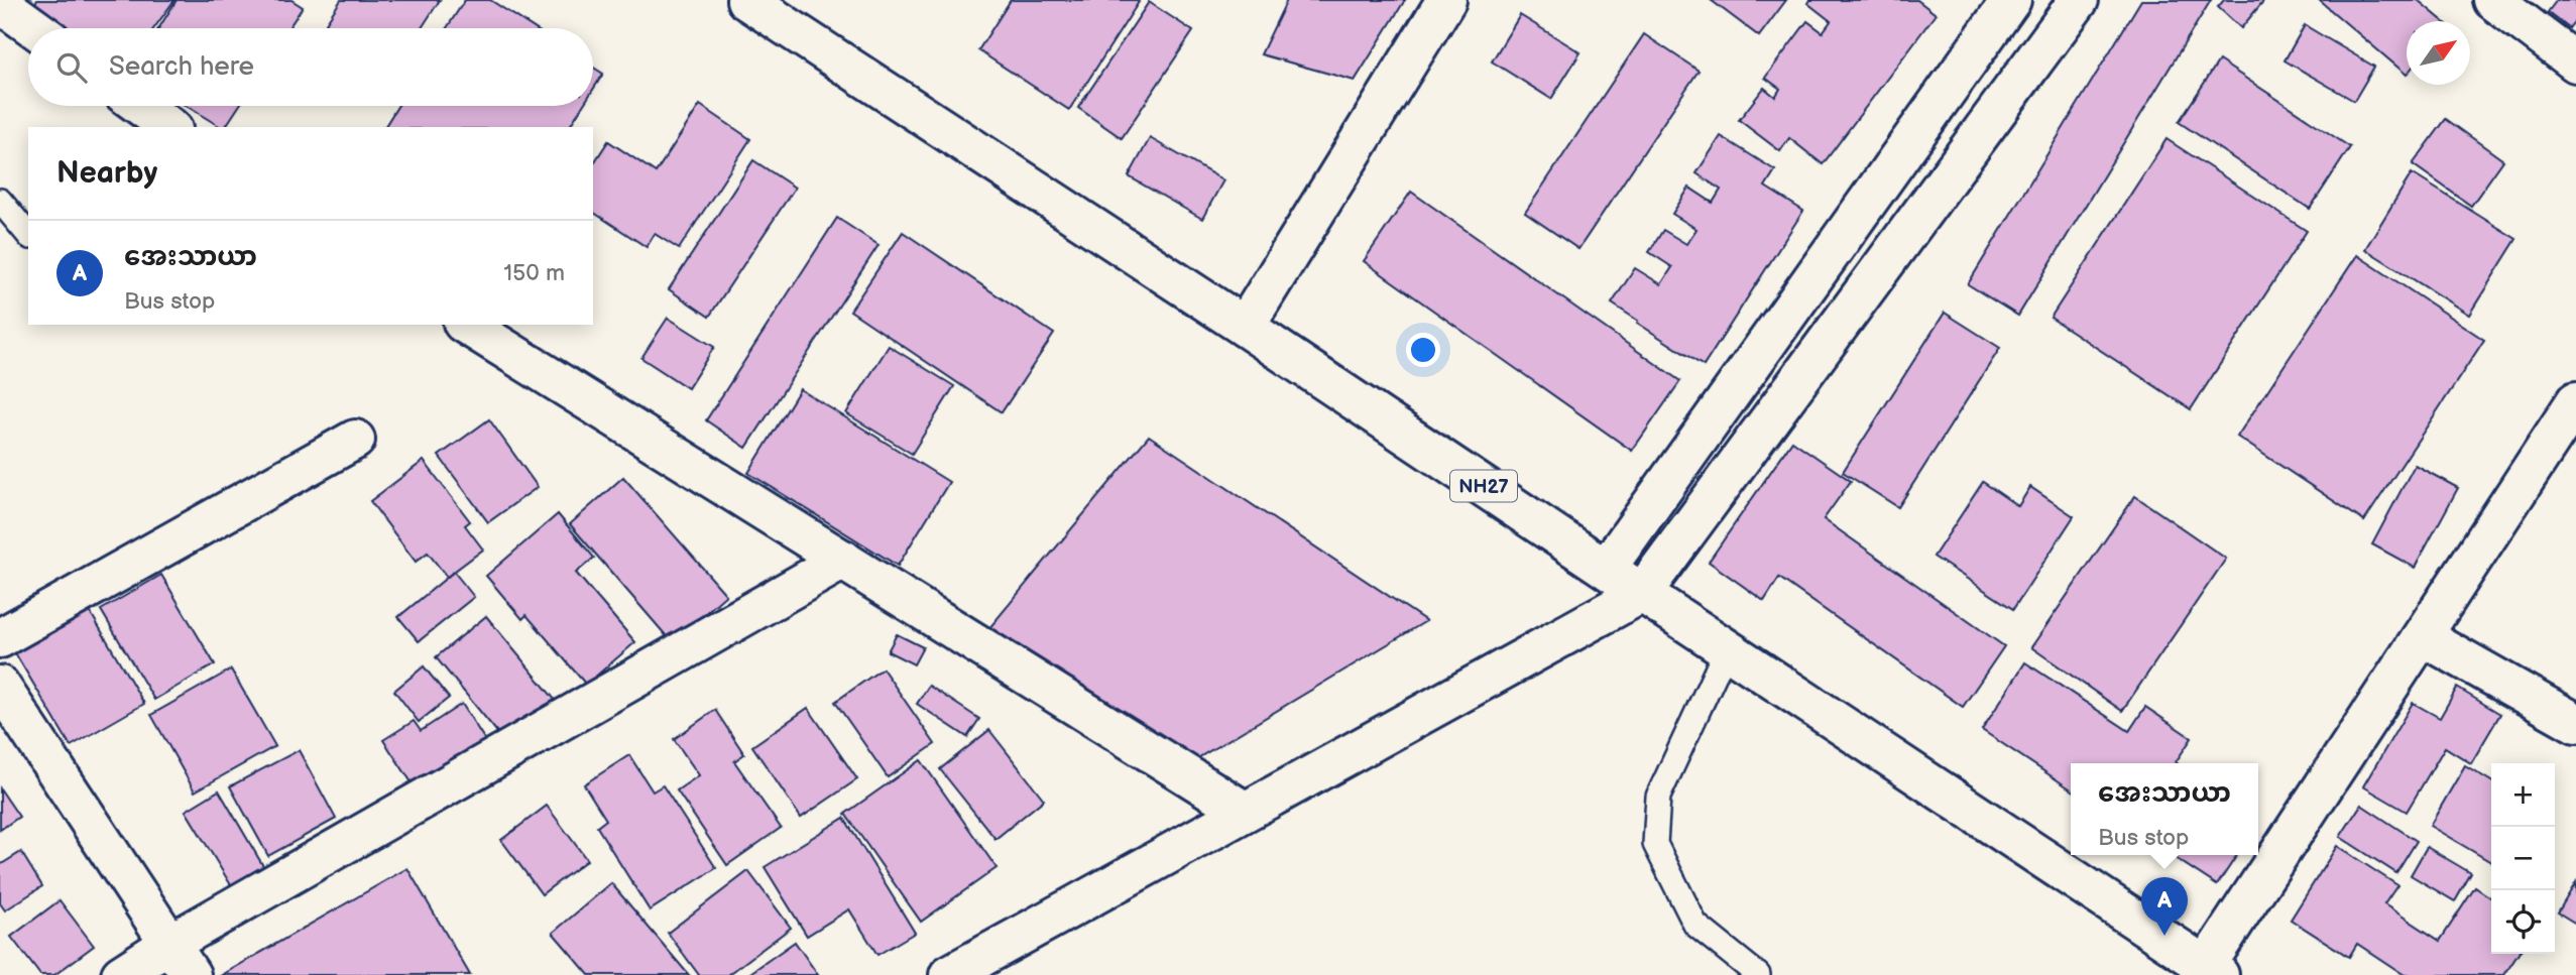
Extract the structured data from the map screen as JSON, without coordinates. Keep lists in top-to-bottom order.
{
  "streets": {
    "main road": ["NH27"]
  },
  "north": "top right",
  "page": {
    "search": "Search here",
    "heading": "Nearby",
    "list": [
      {
        "mark": "A",
        "name": "အေးသာယာ",
        "note": "Bus stop",
        "value": "150 m"
      }
    ],
    "map_buttons": ["+", "−"],
    "popup": ["အေးသာယာ", "Bus stop"],
    "pins": "A"
  }
}
